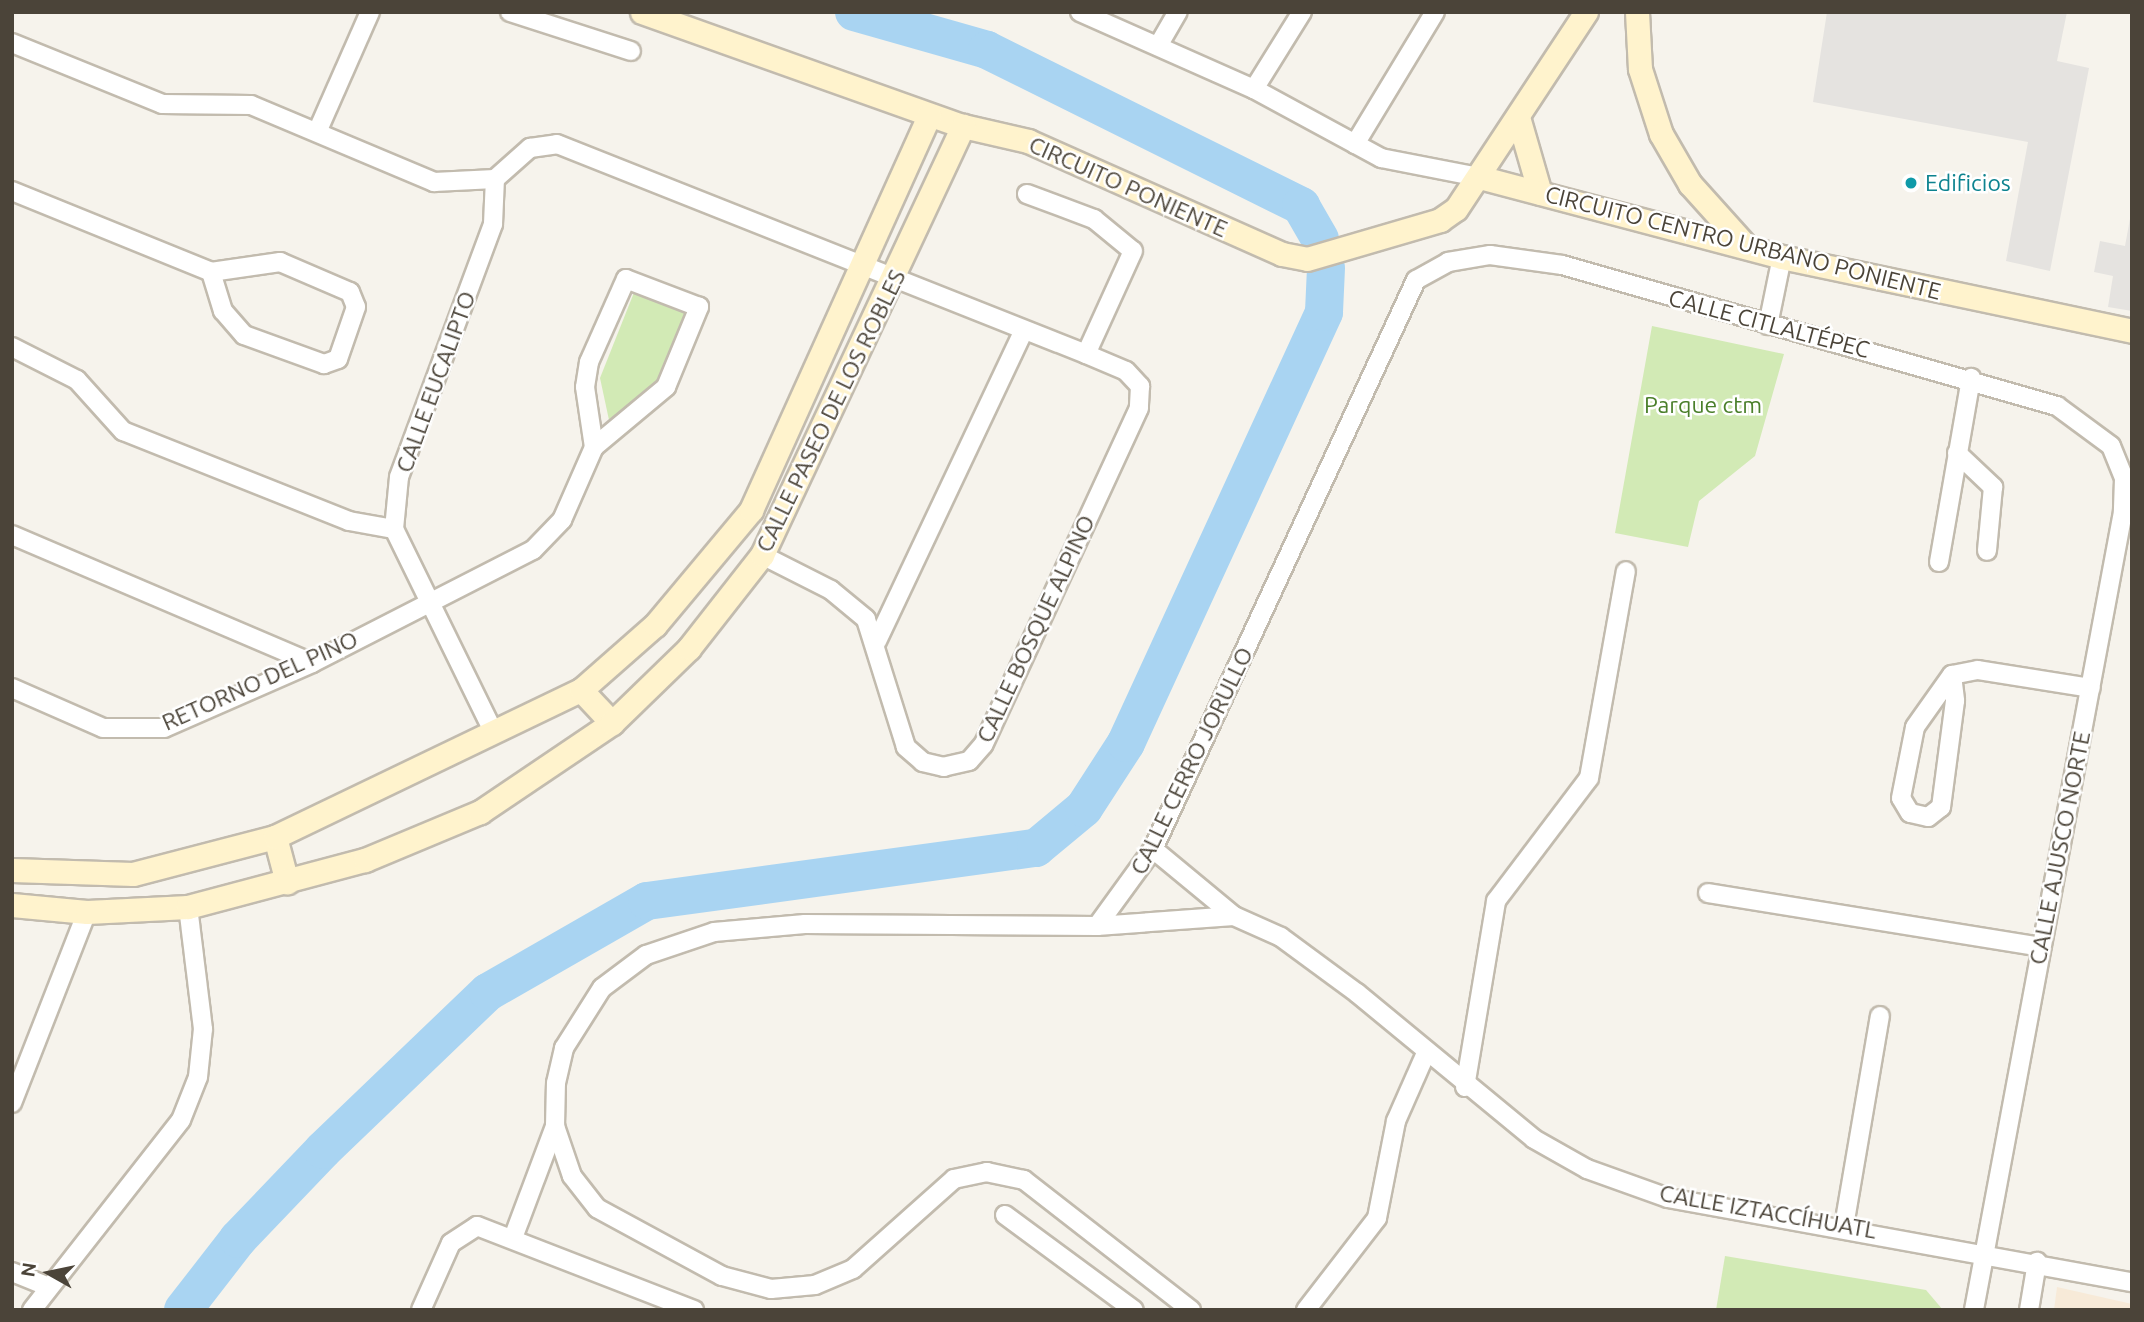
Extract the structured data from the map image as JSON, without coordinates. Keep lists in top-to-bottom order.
{
  "streets": {
    "main road": ["CIRCUITO PONIENTE", "CIRCUITO CENTRO URBANO PONIENTE", "CALLE PASEO DE LOS ROBLES"],
    "street": [
      "CALLE CITLALTÉPEC",
      "CALLE EUCALIPTO",
      "CALLE BOSQUE ALPINO",
      "RETORNO DEL PINO",
      "CALLE CERRO JORULLO",
      "CALLE AJUSCO NORTE",
      "CALLE IZTACCÍHUATL"
    ]
  },
  "crossings": [
    ["CIRCUITO PONIENTE", "CIRCUITO CENTRO URBANO PONIENTE"],
    ["CIRCUITO PONIENTE", "CALLE PASEO DE LOS ROBLES"],
    ["CALLE CITLALTÉPEC", "CALLE CERRO JORULLO"],
    ["CALLE CITLALTÉPEC", "CALLE AJUSCO NORTE"],
    ["CALLE EUCALIPTO", "CALLE PASEO DE LOS ROBLES"],
    ["CALLE EUCALIPTO", "RETORNO DEL PINO"],
    ["CALLE PASEO DE LOS ROBLES", "CALLE BOSQUE ALPINO"],
    ["CALLE CERRO JORULLO", "CALLE IZTACCÍHUATL"],
    ["CALLE AJUSCO NORTE", "CALLE IZTACCÍHUATL"]
  ],
  "parks": ["Parque ctm"],
  "places": ["Edificios"],
  "north": "left"
}
